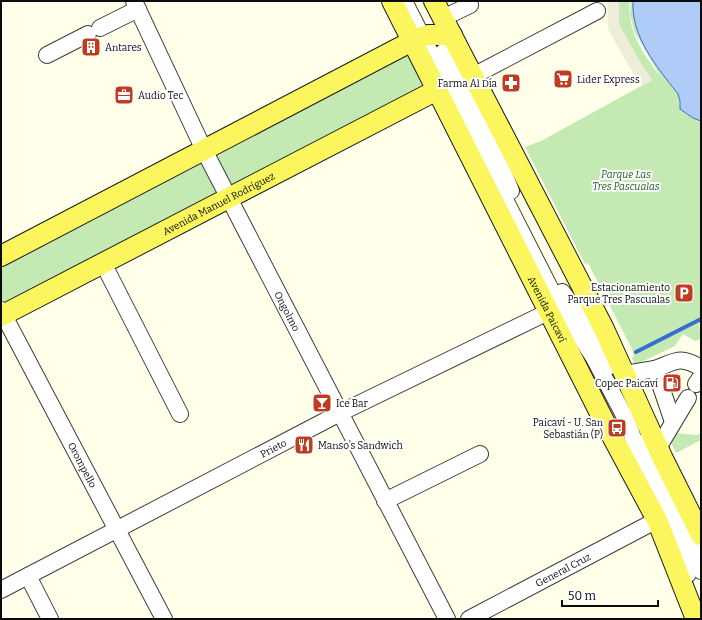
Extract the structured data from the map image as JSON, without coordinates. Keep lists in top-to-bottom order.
{
  "streets": {
    "main road": ["Avenida Manuel Rodríguez", "Avenida Paicaví"],
    "street": [
      "Ongolmo",
      "Prieto",
      "Orompello",
      "General Cruz"
    ]
  },
  "crossings": [
    ["Avenida Manuel Rodríguez", "Avenida Paicaví"],
    ["Avenida Manuel Rodríguez", "Ongolmo"],
    ["Avenida Manuel Rodríguez", "Orompello"],
    ["Avenida Paicaví", "Prieto"],
    ["Avenida Paicaví", "General Cruz"],
    ["Ongolmo", "Prieto"],
    ["Prieto", "Orompello"]
  ],
  "parks": ["Parque Las Tres Pascualas"],
  "places": {
    "building": ["Antares"],
    "supermarket": ["Lider Express"],
    "pharmacy": ["Farma Al Día"],
    "office": ["Audio Tec"],
    "parking": ["Estacionamiento Parque Tres Pascualas"],
    "fuel station": ["Copec Paicaví"],
    "bar": ["Ice Bar"],
    "bus stop": ["Paicaví - U. San Sebastián (P)"],
    "restaurant": ["Manso's Sandwich"]
  },
  "scale_bar": "50 m"
}
